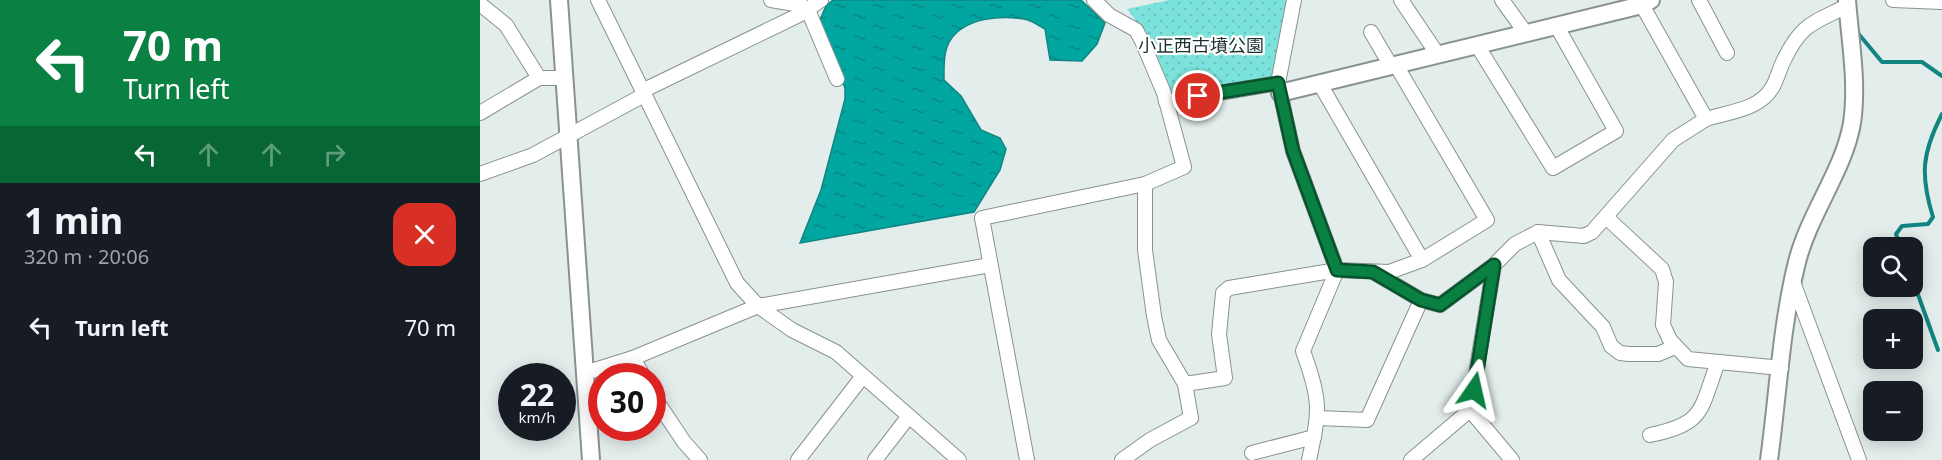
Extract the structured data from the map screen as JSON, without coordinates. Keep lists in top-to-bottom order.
{
  "parks": ["小正西古墳公園"],
  "page": {
    "turn": ["70 m", "Turn left"],
    "heading": ["1 min", "320 m · 20:06"],
    "map_buttons": ["+", "−"],
    "list": [
      {
        "name": "Turn left",
        "value": "70 m"
      }
    ],
    "speed": "22 km/h",
    "limit": "30"
  }
}
